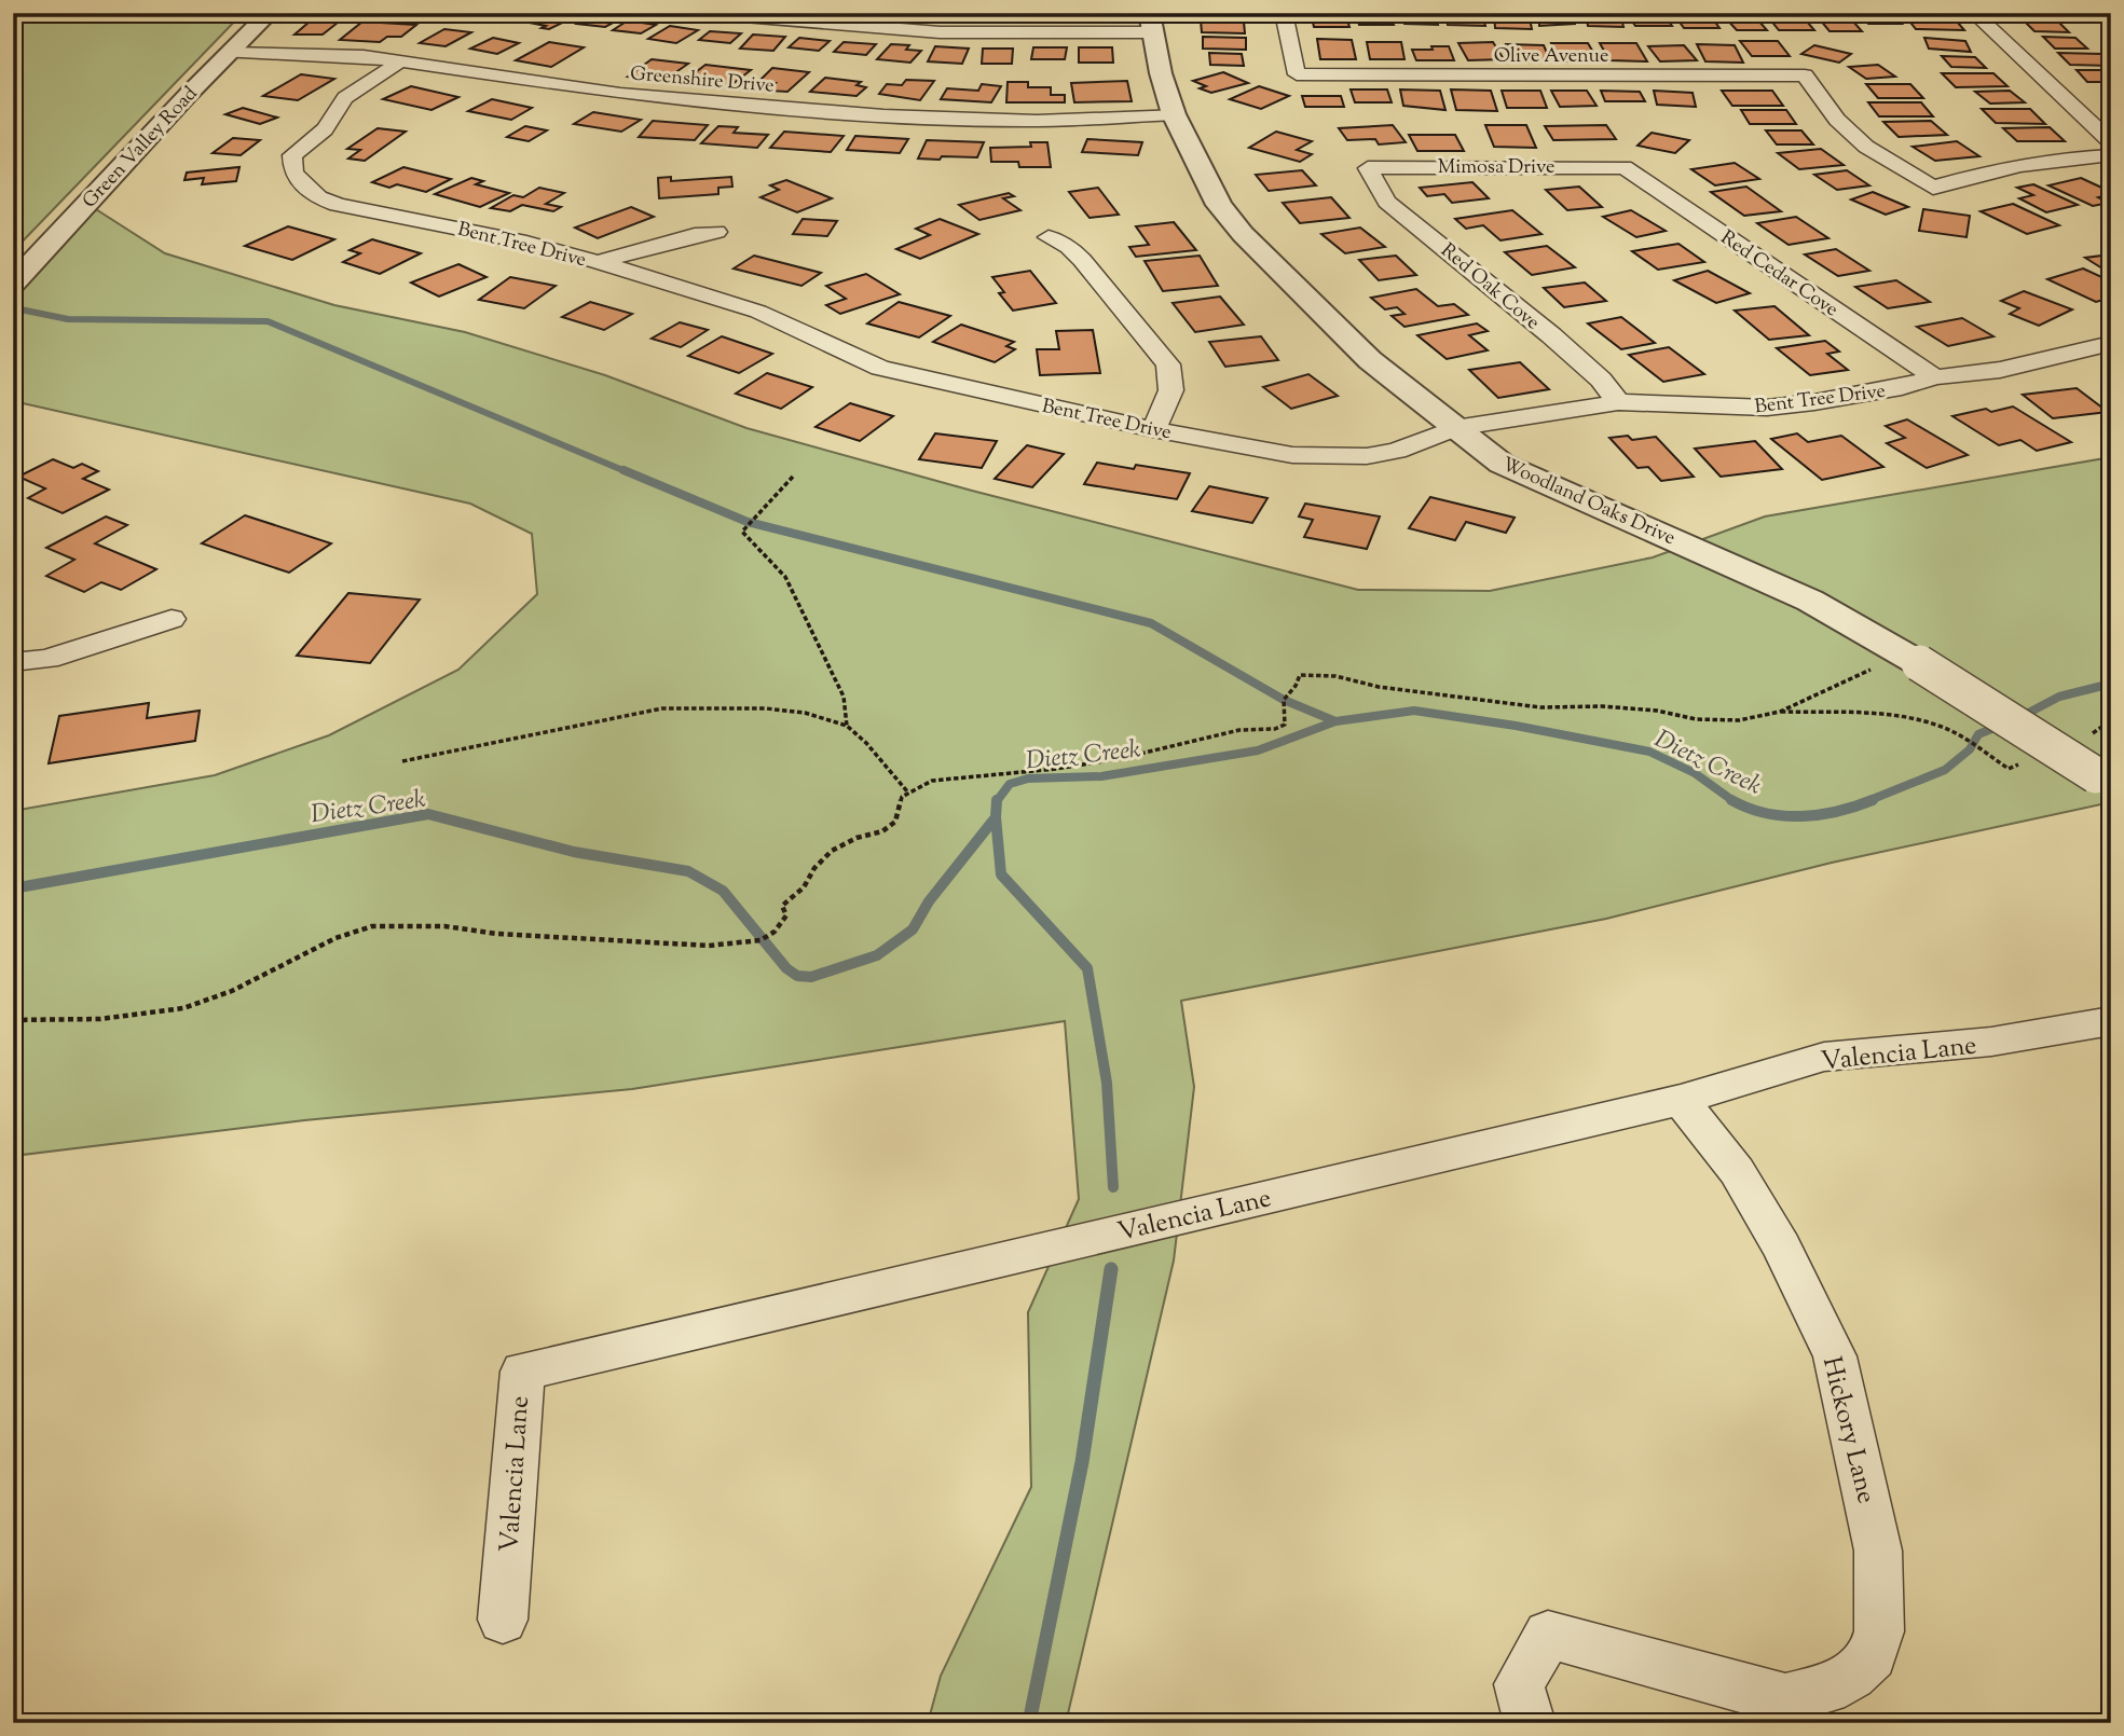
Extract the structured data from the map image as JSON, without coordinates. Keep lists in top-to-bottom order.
{
  "streets": {
    "street": [
      "Olive Avenue",
      "Greenshire Drive",
      "Green Valley Road",
      "Mimosa Drive",
      "Bent Tree Drive",
      "Red Cedar Cove",
      "Red Oak Cove",
      "Woodland Oaks Drive",
      "Valencia Lane",
      "Hickory Lane"
    ]
  },
  "crossings": [
    ["Greenshire Drive", "Green Valley Road"],
    ["Greenshire Drive", "Bent Tree Drive"],
    ["Greenshire Drive", "Woodland Oaks Drive"],
    ["Mimosa Drive", "Red Cedar Cove"],
    ["Mimosa Drive", "Red Oak Cove"],
    ["Bent Tree Drive", "Red Cedar Cove"],
    ["Bent Tree Drive", "Red Oak Cove"],
    ["Bent Tree Drive", "Woodland Oaks Drive"],
    ["Valencia Lane", "Hickory Lane"]
  ],
  "water": ["Dietz Creek"]
}
